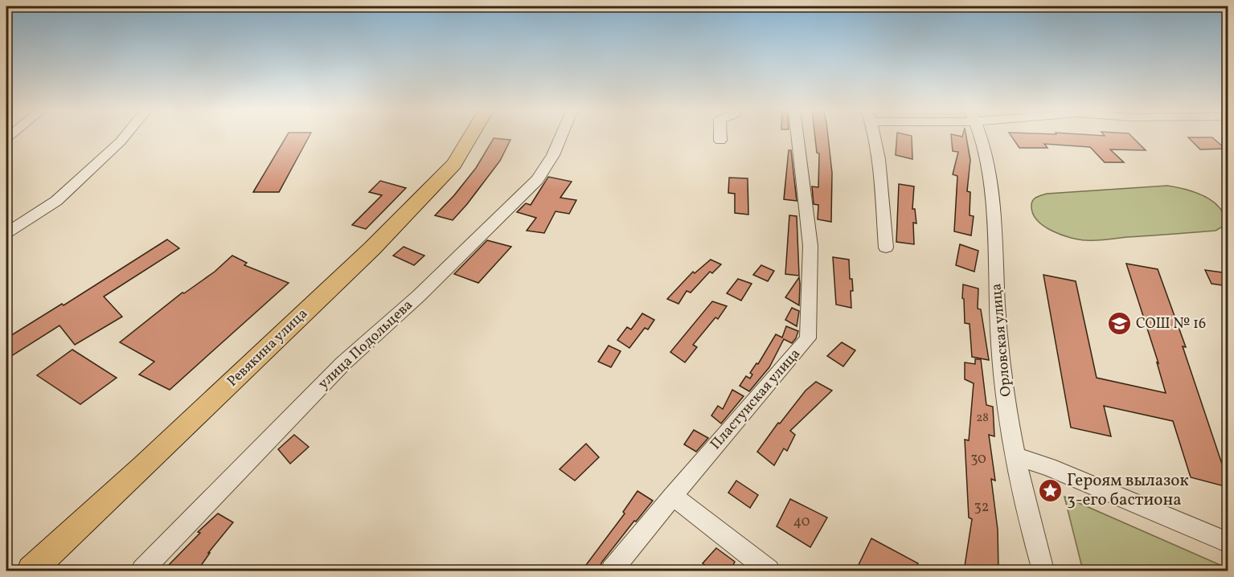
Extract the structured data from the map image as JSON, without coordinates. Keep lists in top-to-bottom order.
{
  "streets": {
    "main road": ["Ревякина улица"],
    "street": ["Орловская улица", "улица Подольцева", "Пластунская улица"]
  },
  "places": {
    "school or university": ["СОШ № 16"],
    "place": ["Героям вылазок 3-его бастиона"]
  },
  "house_numbers": [
    "28",
    "30",
    "32",
    "40"
  ]
}
